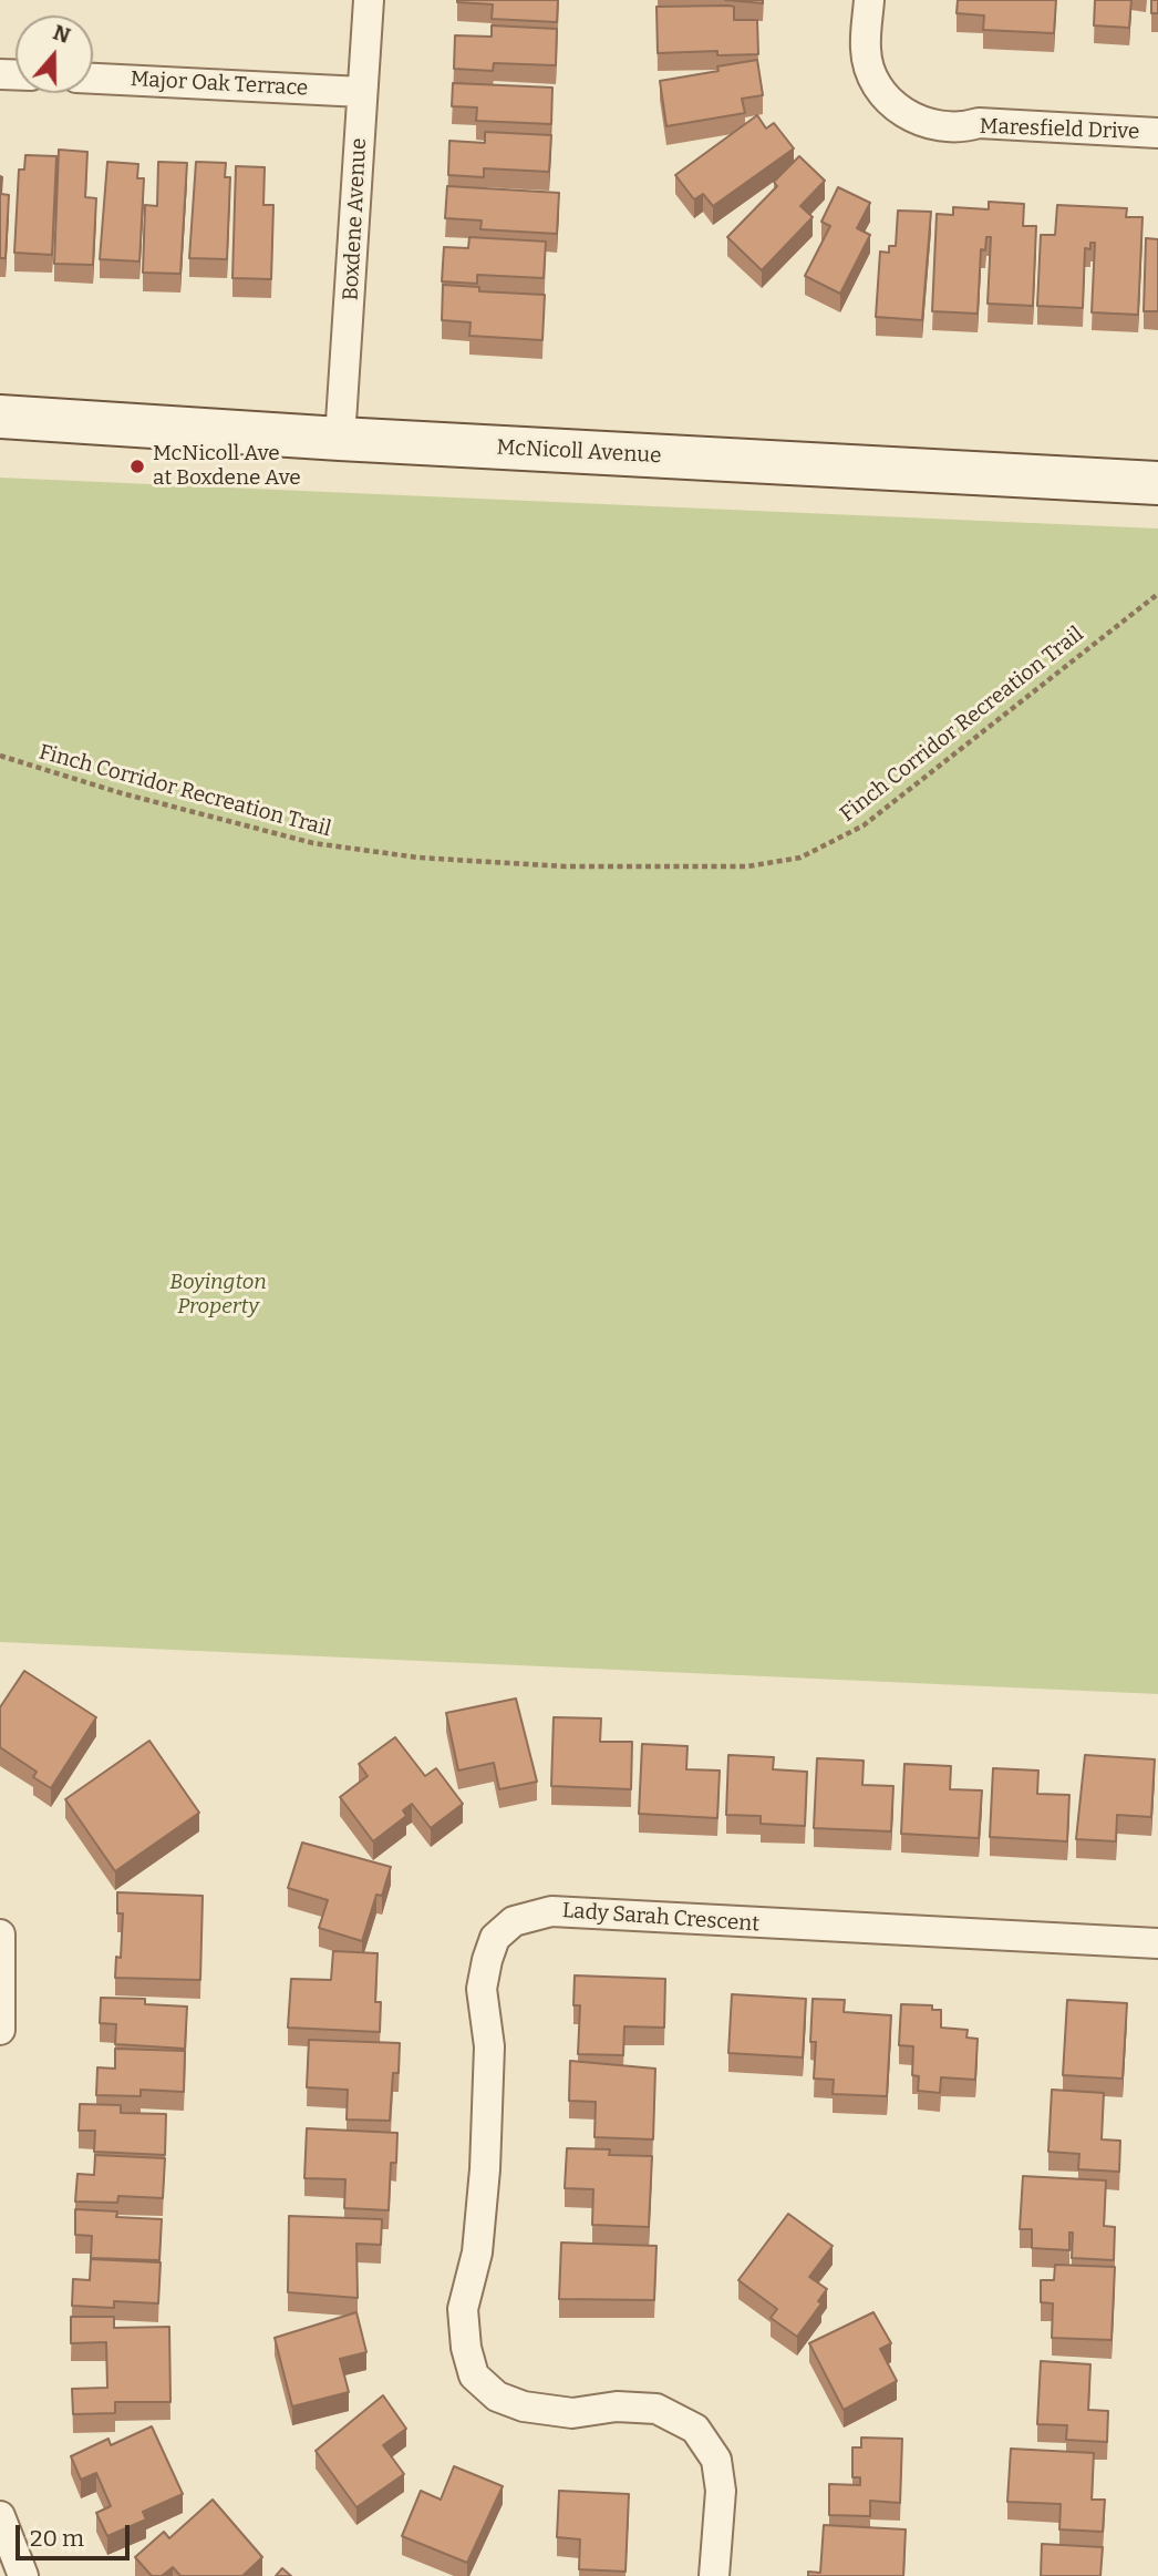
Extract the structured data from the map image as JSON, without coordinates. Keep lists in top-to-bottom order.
{
  "streets": {
    "main road": ["McNicoll Avenue"],
    "street": [
      "Major Oak Terrace",
      "Maresfield Drive",
      "Boxdene Avenue",
      "Lady Sarah Crescent"
    ],
    "path": ["Finch Corridor Recreation Trail"]
  },
  "crossings": [
    ["Major Oak Terrace", "Boxdene Avenue"],
    ["Boxdene Avenue", "McNicoll Avenue"]
  ],
  "parks": ["Boyington Property"],
  "places": ["McNicoll Ave at Boxdene Ave"],
  "scale_bar": "20 m",
  "north": "top"
}
